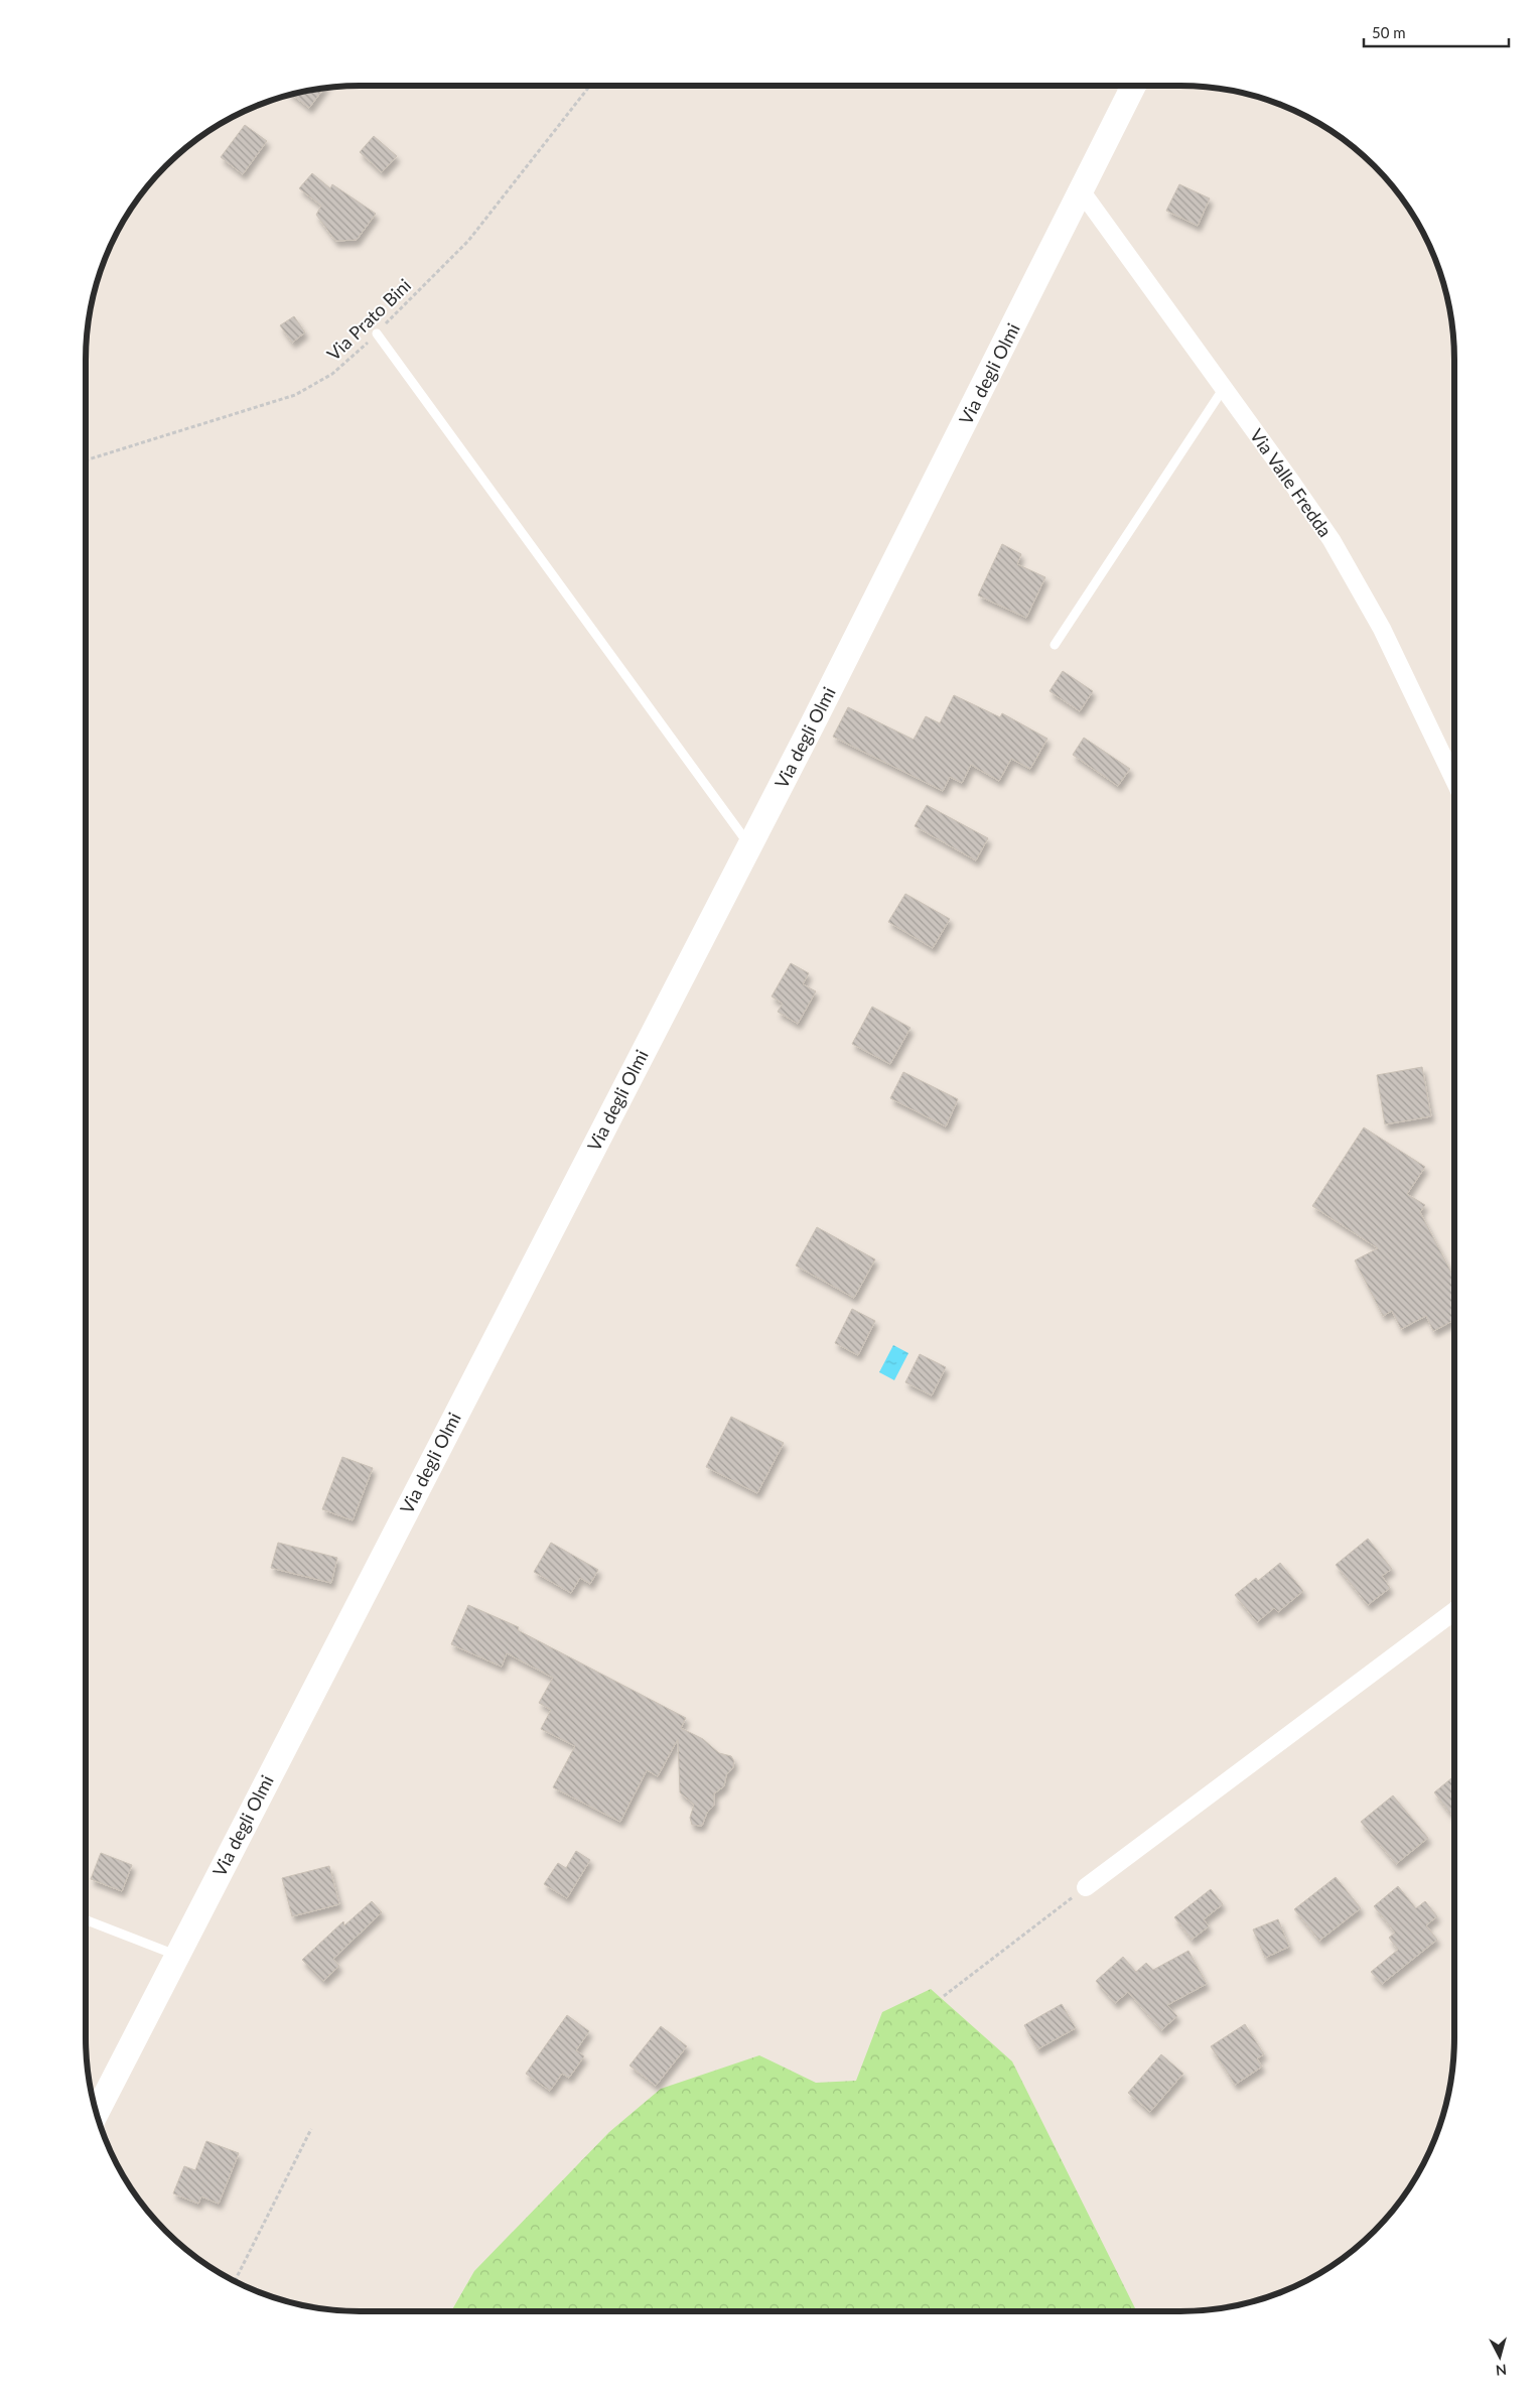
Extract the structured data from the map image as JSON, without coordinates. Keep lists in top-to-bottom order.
{
  "streets": {
    "street": ["Via degli Olmi", "Via Valle Fredda"],
    "path": ["Via Prato Bini"]
  },
  "crossings": [
    ["Via degli Olmi", "Via Valle Fredda"]
  ],
  "scale_bar": "50 m",
  "north": "bottom"
}
